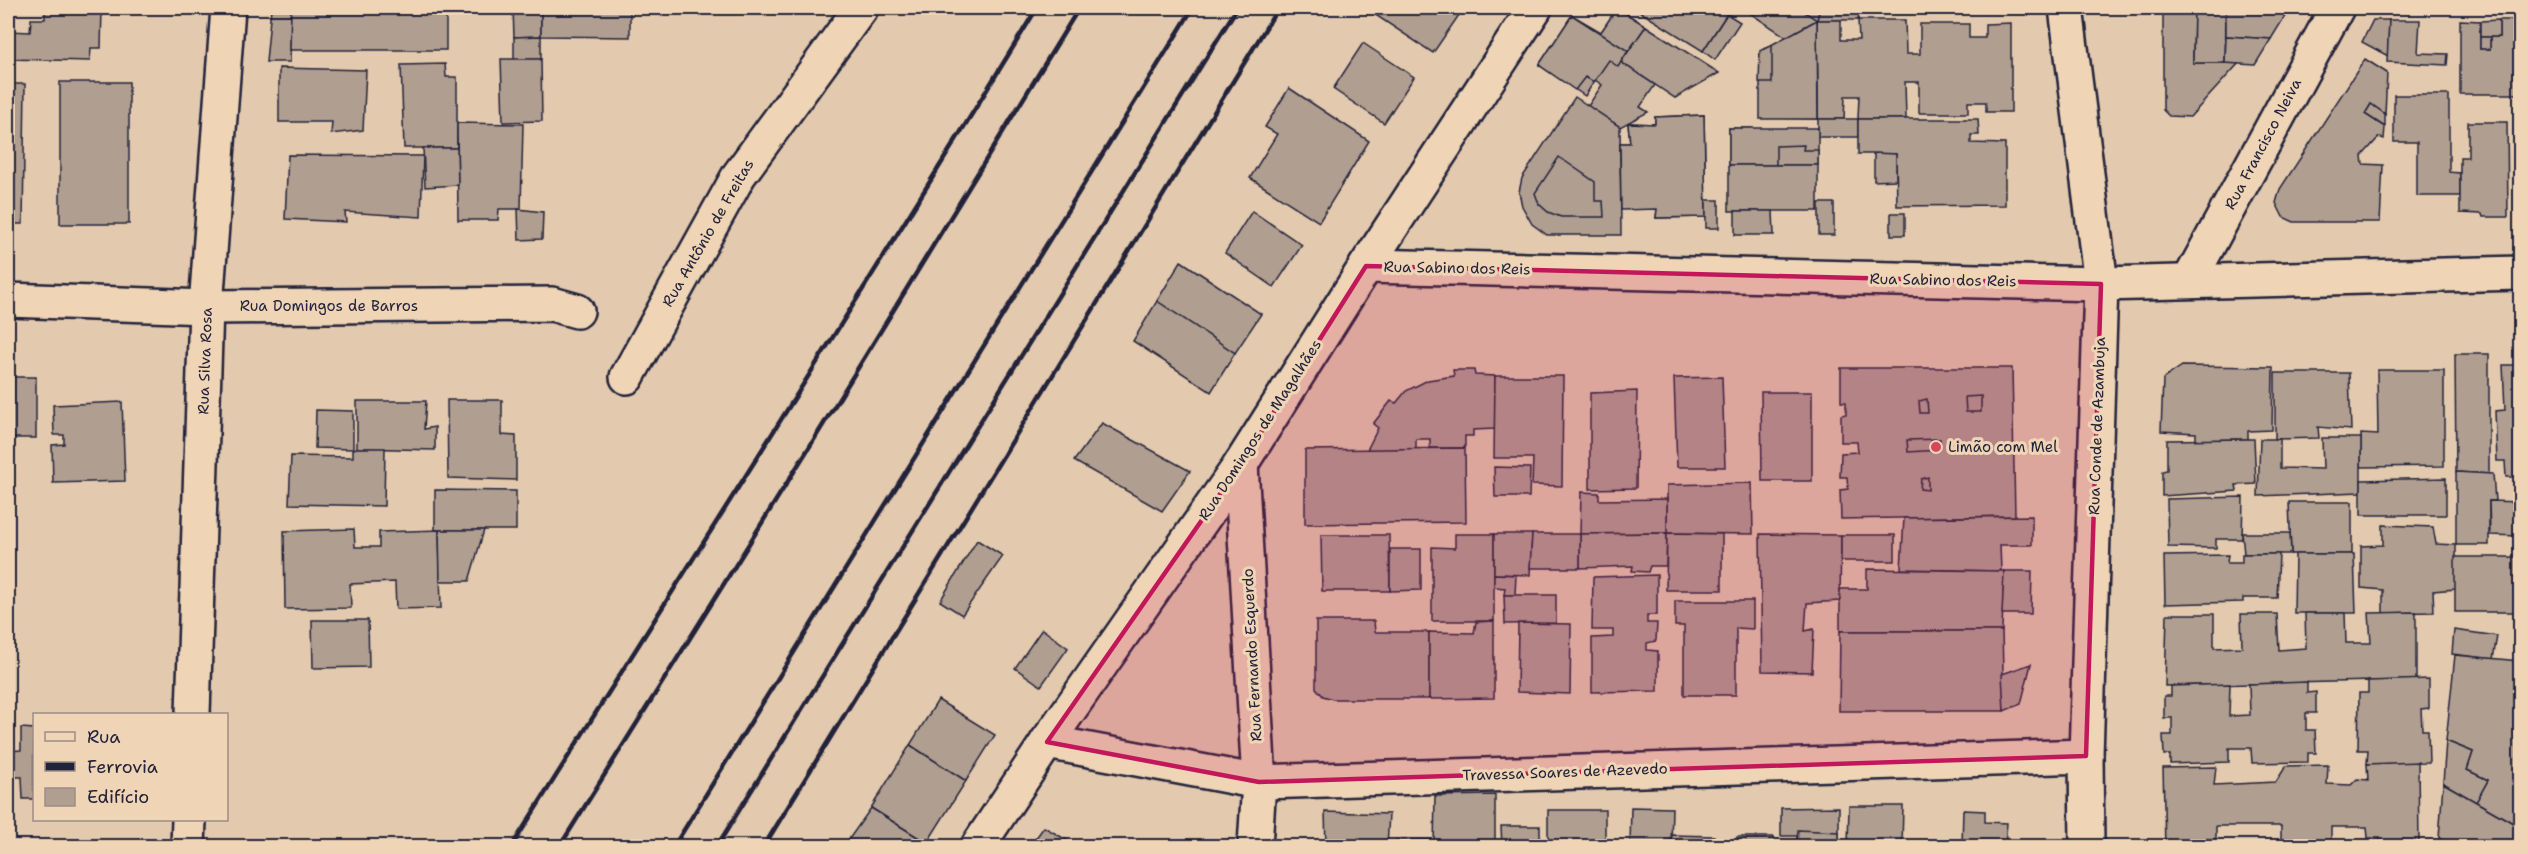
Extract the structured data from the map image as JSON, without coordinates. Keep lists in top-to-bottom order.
{
  "streets": {
    "street": [
      "Rua Francisco Neiva",
      "Rua Antônio de Freitas",
      "Rua Sabino dos Reis",
      "Rua Domingos de Barros",
      "Rua Silva Rosa",
      "Rua Conde de Azambuja",
      "Rua Domingos de Magalhães",
      "Rua Fernando Esquerdo",
      "Travessa Soares de Azevedo"
    ]
  },
  "crossings": [
    ["Rua Francisco Neiva", "Rua Sabino dos Reis"],
    ["Rua Sabino dos Reis", "Rua Conde de Azambuja"],
    ["Rua Sabino dos Reis", "Rua Domingos de Magalhães"],
    ["Rua Domingos de Barros", "Rua Silva Rosa"],
    ["Rua Conde de Azambuja", "Travessa Soares de Azevedo"],
    ["Rua Domingos de Magalhães", "Rua Fernando Esquerdo"],
    ["Rua Domingos de Magalhães", "Travessa Soares de Azevedo"],
    ["Rua Fernando Esquerdo", "Travessa Soares de Azevedo"]
  ],
  "places": ["Limão com Mel"],
  "legend": ["Rua", "Ferrovia", "Edifício"]
}
